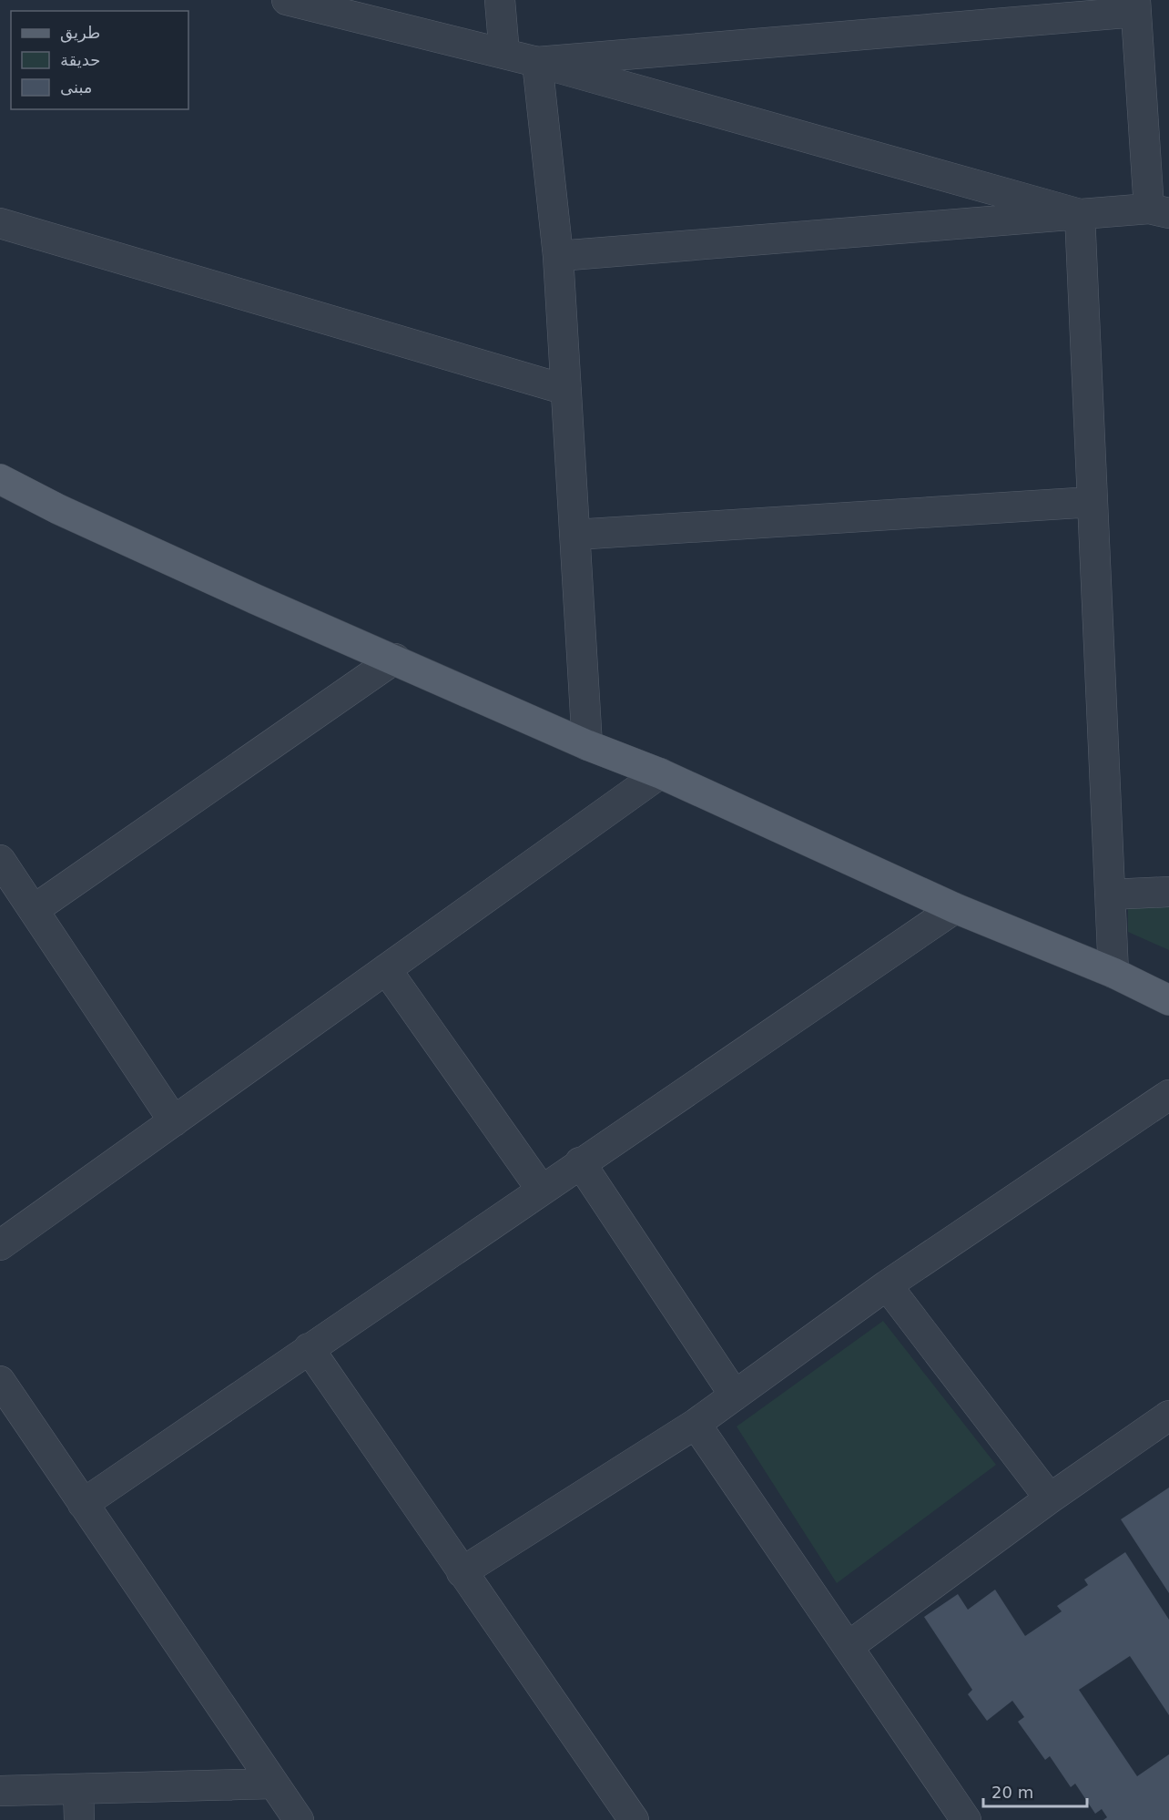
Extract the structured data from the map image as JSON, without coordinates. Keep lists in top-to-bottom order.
{
  "legend": ["طريق", "حديقة", "مبنى"],
  "scale_bar": "20 m"
}
